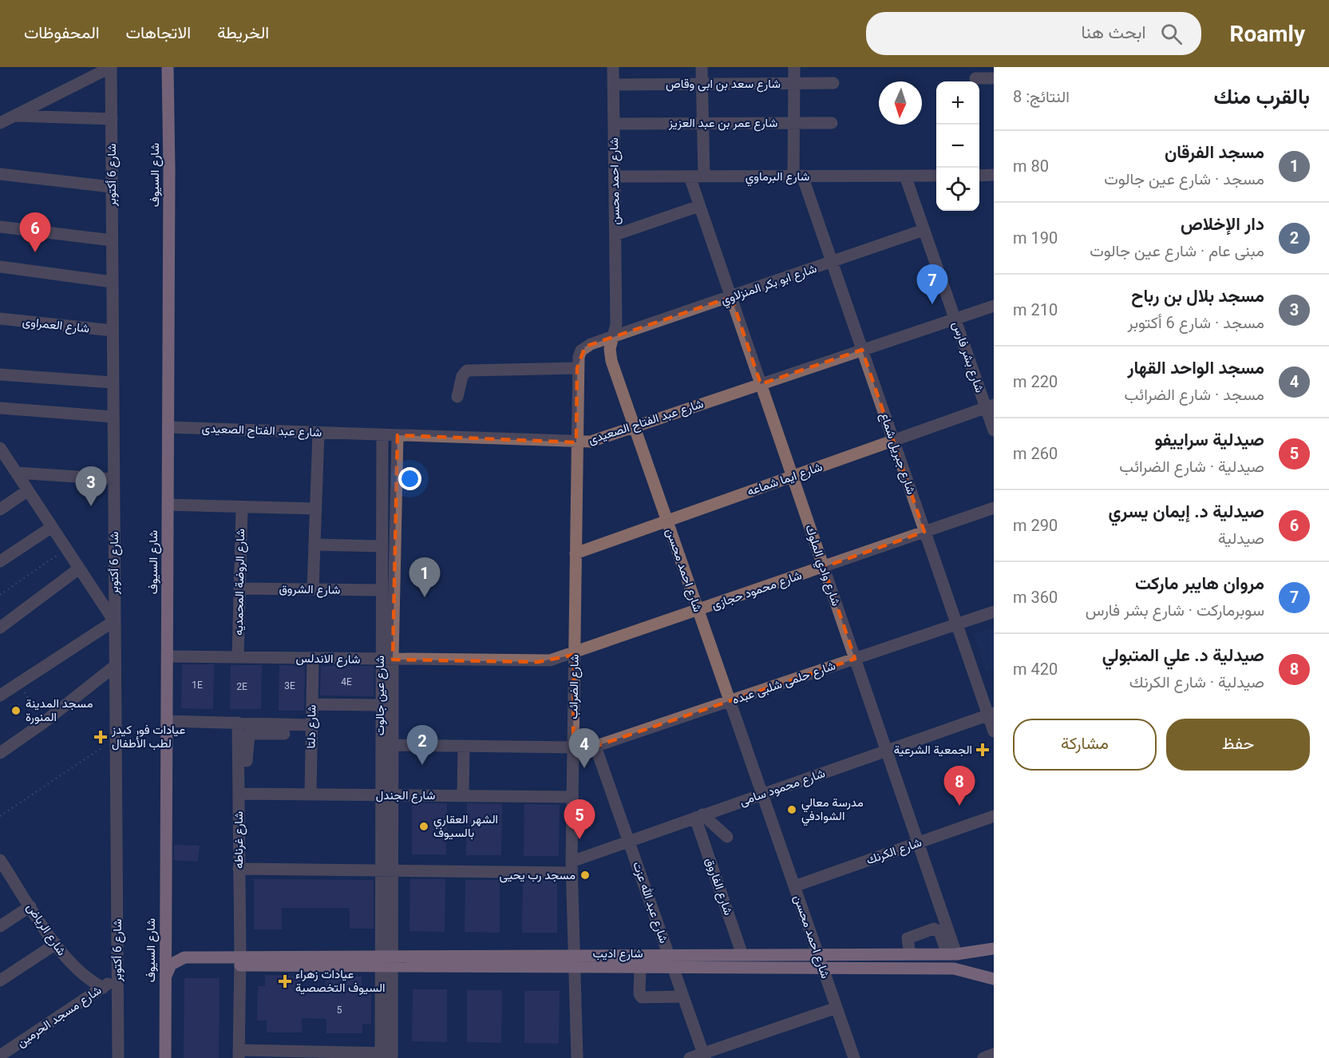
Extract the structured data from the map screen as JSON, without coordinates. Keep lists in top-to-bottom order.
{
  "streets": {
    "main road": ["شارع السيوف", "شارع اديب"],
    "street": [
      "شارع سعد بن ابى وقاص",
      "شارع عمر بن عبد العزيز",
      "شارع 6 أكتوبر",
      "شارع البرماوي",
      "شارع احمد محسن",
      "شارع ابو بكر المنزلاوي",
      "شارع العمراوى",
      "شارع بشر فارس",
      "شارع عبد الفتاح الصعيدى",
      "شارع جبريل شماع",
      "شارع ايما شماعه",
      "شارع وادي الملوك",
      "شارع الروضة المحمديه",
      "شارع الشروق",
      "شارع محمود حجازى",
      "شارع الاندلس",
      "شارع حلمى شلبى عبده",
      "شارع الضرائب",
      "شارع عين جالوت",
      "شارع دلتا",
      "شارع محمود سامى",
      "شارع الجندل",
      "شارع غرناطه",
      "شارع الكرنك",
      "شارع الفاروق",
      "شارع عبد الله عزت",
      "شارع الرياض",
      "شارع مسجد الحرمين"
    ]
  },
  "crossings": [
    ["شارع سعد بن ابى وقاص", "شارع احمد محسن"],
    ["شارع سعد بن ابى وقاص", "شارع جبريل شماع"],
    ["شارع عمر بن عبد العزيز", "شارع احمد محسن"],
    ["شارع عمر بن عبد العزيز", "شارع جبريل شماع"],
    ["شارع 6 أكتوبر", "شارع العمراوى"],
    ["شارع 6 أكتوبر", "شارع مسجد الحرمين"],
    ["شارع السيوف", "شارع عبد الفتاح الصعيدى"],
    ["شارع السيوف", "شارع الاندلس"],
    ["شارع السيوف", "شارع اديب"],
    ["شارع البرماوي", "شارع احمد محسن"],
    ["شارع البرماوي", "شارع بشر فارس"],
    ["شارع البرماوي", "شارع جبريل شماع"],
    ["شارع البرماوي", "شارع وادي الملوك"],
    ["شارع احمد محسن", "شارع ابو بكر المنزلاوي"],
    ["شارع احمد محسن", "شارع عبد الفتاح الصعيدى"],
    ["شارع احمد محسن", "شارع ايما شماعه"],
    ["شارع احمد محسن", "شارع محمود حجازى"],
    ["شارع احمد محسن", "شارع حلمى شلبى عبده"],
    ["شارع احمد محسن", "شارع الضرائب"],
    ["شارع احمد محسن", "شارع محمود سامى"],
    ["شارع احمد محسن", "شارع الكرنك"],
    ["شارع احمد محسن", "شارع اديب"],
    ["شارع ابو بكر المنزلاوي", "شارع بشر فارس"],
    ["شارع ابو بكر المنزلاوي", "شارع جبريل شماع"],
    ["شارع ابو بكر المنزلاوي", "شارع وادي الملوك"],
    ["شارع ابو بكر المنزلاوي", "شارع الضرائب"],
    ["شارع بشر فارس", "شارع عبد الفتاح الصعيدى"],
    ["شارع بشر فارس", "شارع ايما شماعه"],
    ["شارع عبد الفتاح الصعيدى", "شارع جبريل شماع"],
    ["شارع عبد الفتاح الصعيدى", "شارع وادي الملوك"],
    ["شارع عبد الفتاح الصعيدى", "شارع الضرائب"],
    ["شارع عبد الفتاح الصعيدى", "شارع عين جالوت"],
    ["شارع جبريل شماع", "شارع ايما شماعه"],
    ["شارع جبريل شماع", "شارع محمود حجازى"],
    ["شارع جبريل شماع", "شارع حلمى شلبى عبده"],
    ["شارع جبريل شماع", "شارع محمود سامى"],
    ["شارع ايما شماعه", "شارع وادي الملوك"],
    ["شارع ايما شماعه", "شارع الضرائب"],
    ["شارع وادي الملوك", "شارع محمود حجازى"],
    ["شارع وادي الملوك", "شارع حلمى شلبى عبده"],
    ["شارع وادي الملوك", "شارع محمود سامى"],
    ["شارع وادي الملوك", "شارع الكرنك"],
    ["شارع وادي الملوك", "شارع اديب"],
    ["شارع الروضة المحمديه", "شارع الشروق"],
    ["شارع الروضة المحمديه", "شارع الاندلس"],
    ["شارع الشروق", "شارع عين جالوت"],
    ["شارع محمود حجازى", "شارع الاندلس"],
    ["شارع محمود حجازى", "شارع الضرائب"],
    ["شارع الاندلس", "شارع الضرائب"],
    ["شارع الاندلس", "شارع عين جالوت"],
    ["شارع الاندلس", "شارع دلتا"],
    ["شارع حلمى شلبى عبده", "شارع الضرائب"],
    ["شارع حلمى شلبى عبده", "شارع عين جالوت"],
    ["شارع حلمى شلبى عبده", "شارع عبد الله عزت"],
    ["شارع الضرائب", "شارع محمود سامى"],
    ["شارع الضرائب", "شارع الجندل"],
    ["شارع الضرائب", "شارع اديب"],
    ["شارع عين جالوت", "شارع الجندل"],
    ["شارع عين جالوت", "شارع اديب"],
    ["شارع دلتا", "شارع الجندل"],
    ["شارع محمود سامى", "شارع الفاروق"],
    ["شارع محمود سامى", "شارع عبد الله عزت"],
    ["شارع الجندل", "شارع غرناطه"],
    ["شارع غرناطه", "شارع اديب"],
    ["شارع الفاروق", "شارع اديب"],
    ["شارع عبد الله عزت", "شارع اديب"],
    ["شارع الرياض", "شارع مسجد الحرمين"]
  ],
  "places": {
    "other": [
      "مسجد المدينة المنورة",
      "مدرسة معالي الشوادفي",
      "الشهر العقاري بالسيوف",
      "مسجد رب يحيى"
    ],
    "health": ["عيادات فور كيدز لطب الأطفال", "الجمعية الشرعية", "عيادات زهراء السيوف التخصصية"]
  },
  "house_numbers": [
    "4E",
    "1E",
    "3E",
    "2E",
    "5"
  ],
  "north": "bottom",
  "page": {
    "header": "Roamly",
    "search": "ابحث هنا",
    "nav": ["الخريطة", "الاتجاهات", "المحفوظات"],
    "heading": ["بالقرب منك", "النتائج: 8"],
    "map_buttons": ["+", "−"],
    "list": [
      {
        "mark": "1",
        "name": "مسجد الفرقان",
        "note": "مسجد · شارع عين جالوت",
        "value": "80 m"
      },
      {
        "mark": "2",
        "name": "دار الإخلاص",
        "note": "مبنى عام · شارع عين جالوت",
        "value": "190 m"
      },
      {
        "mark": "3",
        "name": "مسجد بلال بن رباح",
        "note": "مسجد · شارع 6 أكتوبر",
        "value": "210 m"
      },
      {
        "mark": "4",
        "name": "مسجد الواحد القهار",
        "note": "مسجد · شارع الضرائب",
        "value": "220 m"
      },
      {
        "mark": "5",
        "name": "صيدلية سراييفو",
        "note": "صيدلية · شارع الضرائب",
        "value": "260 m"
      },
      {
        "mark": "6",
        "name": "صيدلية د. إيمان يسري",
        "note": "صيدلية",
        "value": "290 m"
      },
      {
        "mark": "7",
        "name": "مروان هايبر ماركت",
        "note": "سوبرماركت · شارع بشر فارس",
        "value": "360 m"
      },
      {
        "mark": "8",
        "name": "صيدلية د. علي المتبولي",
        "note": "صيدلية · شارع الكرنك",
        "value": "420 m"
      }
    ],
    "pins": [
      "6",
      "7",
      "3",
      "1",
      "2",
      "4",
      "8",
      "5"
    ],
    "buttons": ["حفظ", "مشاركة"]
  }
}
